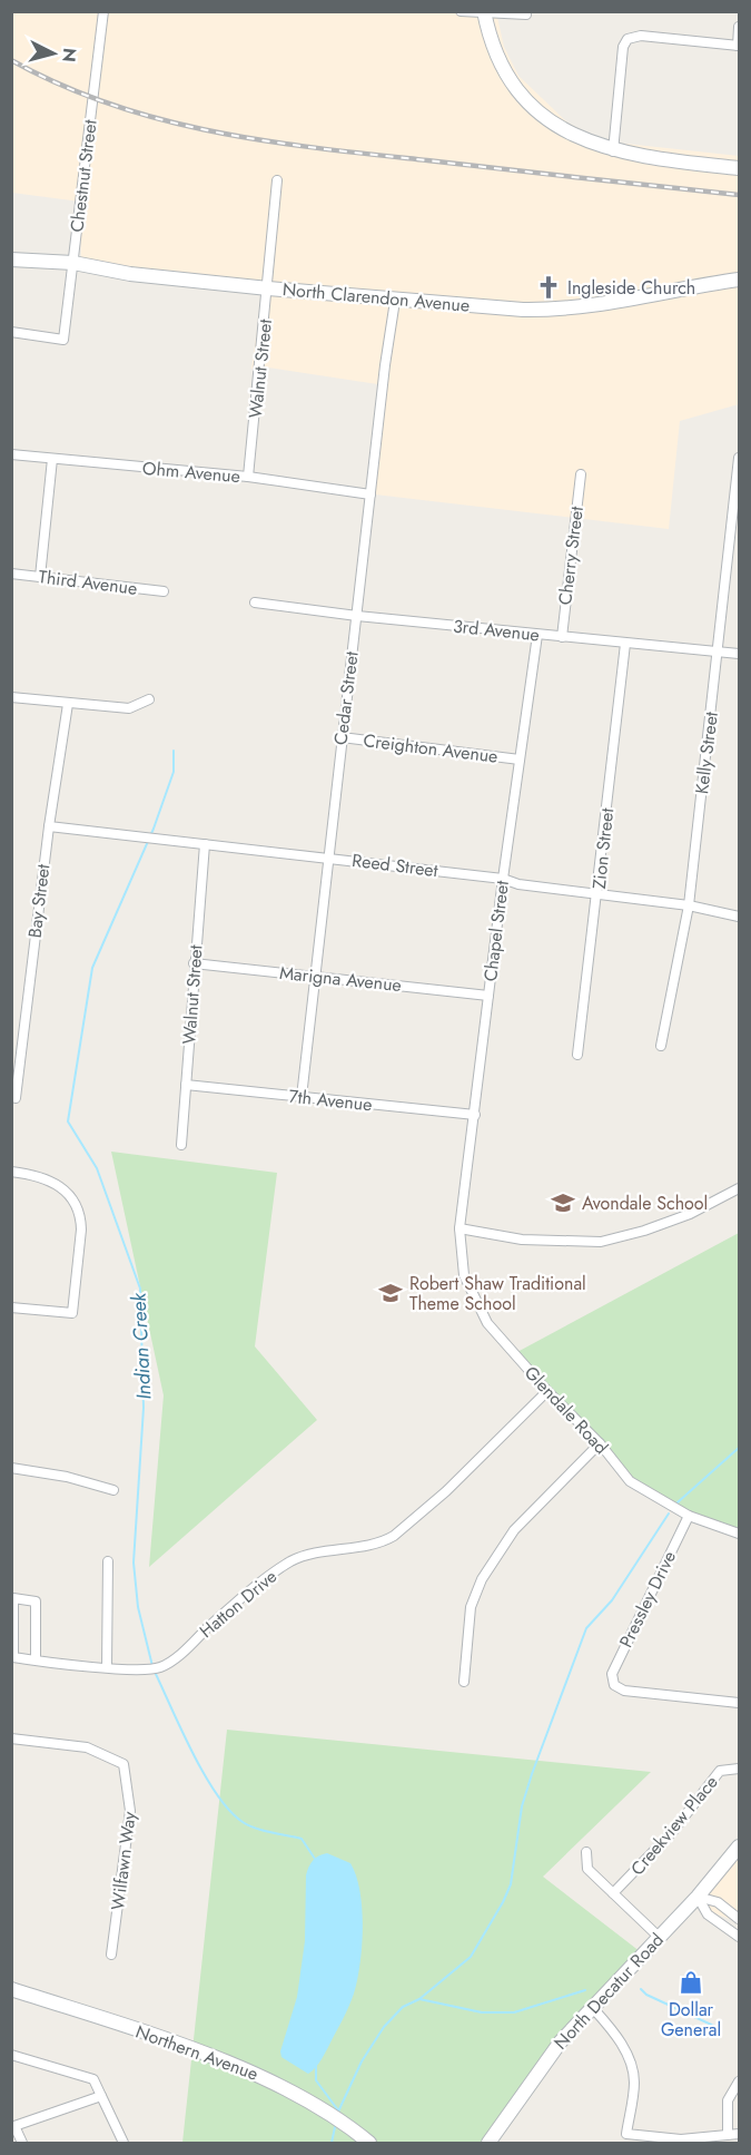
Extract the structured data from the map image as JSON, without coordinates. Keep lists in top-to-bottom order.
{
  "streets": {
    "street": [
      "Chestnut Street",
      "North Clarendon Avenue",
      "Walnut Street",
      "Ohm Avenue",
      "Cherry Street",
      "Third Avenue",
      "3rd Avenue",
      "Cedar Street",
      "Creighton Avenue",
      "Kelly Street",
      "Zion Street",
      "Reed Street",
      "Bay Street",
      "Chapel Street",
      "Marigna Avenue",
      "7th Avenue",
      "Glendale Road",
      "Pressley Drive",
      "Hatton Drive",
      "Creekview Place",
      "Wilfawn Way",
      "North Decatur Road",
      "Northern Avenue"
    ]
  },
  "crossings": [
    ["Chestnut Street", "North Clarendon Avenue"],
    ["North Clarendon Avenue", "Walnut Street"],
    ["North Clarendon Avenue", "Cedar Street"],
    ["Walnut Street", "Ohm Avenue"],
    ["Walnut Street", "Reed Street"],
    ["Walnut Street", "Marigna Avenue"],
    ["Walnut Street", "7th Avenue"],
    ["Ohm Avenue", "Cedar Street"],
    ["Cherry Street", "3rd Avenue"],
    ["3rd Avenue", "Cedar Street"],
    ["3rd Avenue", "Kelly Street"],
    ["3rd Avenue", "Zion Street"],
    ["3rd Avenue", "Chapel Street"],
    ["Cedar Street", "Creighton Avenue"],
    ["Cedar Street", "Reed Street"],
    ["Cedar Street", "Marigna Avenue"],
    ["Cedar Street", "7th Avenue"],
    ["Creighton Avenue", "Chapel Street"],
    ["Kelly Street", "Reed Street"],
    ["Zion Street", "Reed Street"],
    ["Reed Street", "Bay Street"],
    ["Reed Street", "Chapel Street"],
    ["Chapel Street", "Marigna Avenue"],
    ["Chapel Street", "7th Avenue"],
    ["Chapel Street", "Glendale Road"],
    ["Glendale Road", "Pressley Drive"],
    ["Glendale Road", "Hatton Drive"]
  ],
  "water": ["Indian Creek"],
  "places": {
    "church": ["Ingleside Church"],
    "school or university": ["Avondale School", "Robert Shaw Traditional Theme School"],
    "shop": ["Dollar General"]
  },
  "north": "right"
}
